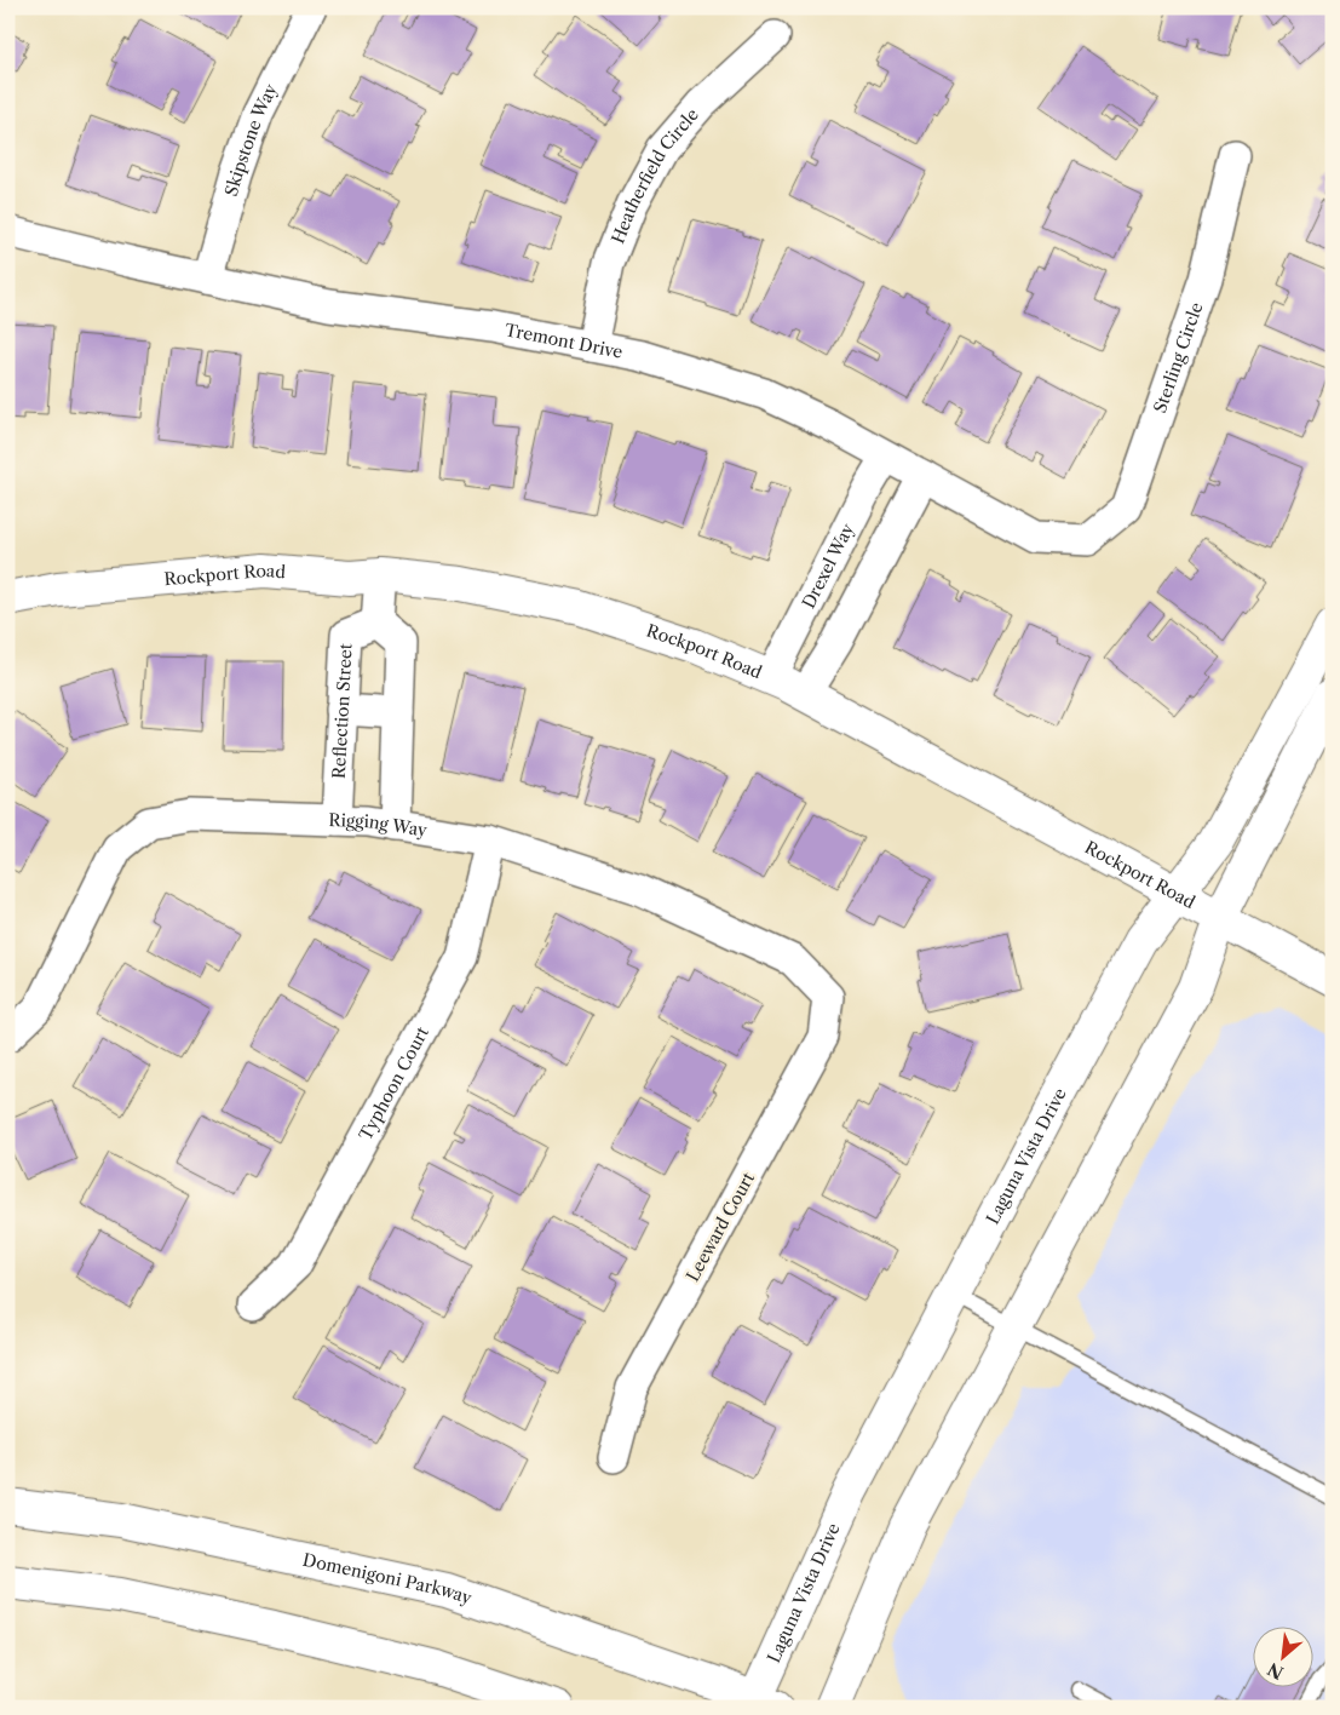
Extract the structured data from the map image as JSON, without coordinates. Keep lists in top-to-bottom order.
{
  "streets": {
    "street": [
      "Skipstone Way",
      "Heatherfield Circle",
      "Tremont Drive",
      "Sterling Circle",
      "Drexel Way",
      "Rockport Road",
      "Reflection Street",
      "Rigging Way",
      "Typhoon Court",
      "Laguna Vista Drive",
      "Leeward Court",
      "Domenigoni Parkway"
    ]
  },
  "crossings": [
    ["Skipstone Way", "Tremont Drive"],
    ["Heatherfield Circle", "Tremont Drive"],
    ["Tremont Drive", "Sterling Circle"],
    ["Tremont Drive", "Drexel Way"],
    ["Drexel Way", "Rockport Road"],
    ["Rockport Road", "Laguna Vista Drive"],
    ["Reflection Street", "Rigging Way"],
    ["Rigging Way", "Typhoon Court"],
    ["Rigging Way", "Leeward Court"],
    ["Laguna Vista Drive", "Domenigoni Parkway"]
  ],
  "north": "bottom left"
}
